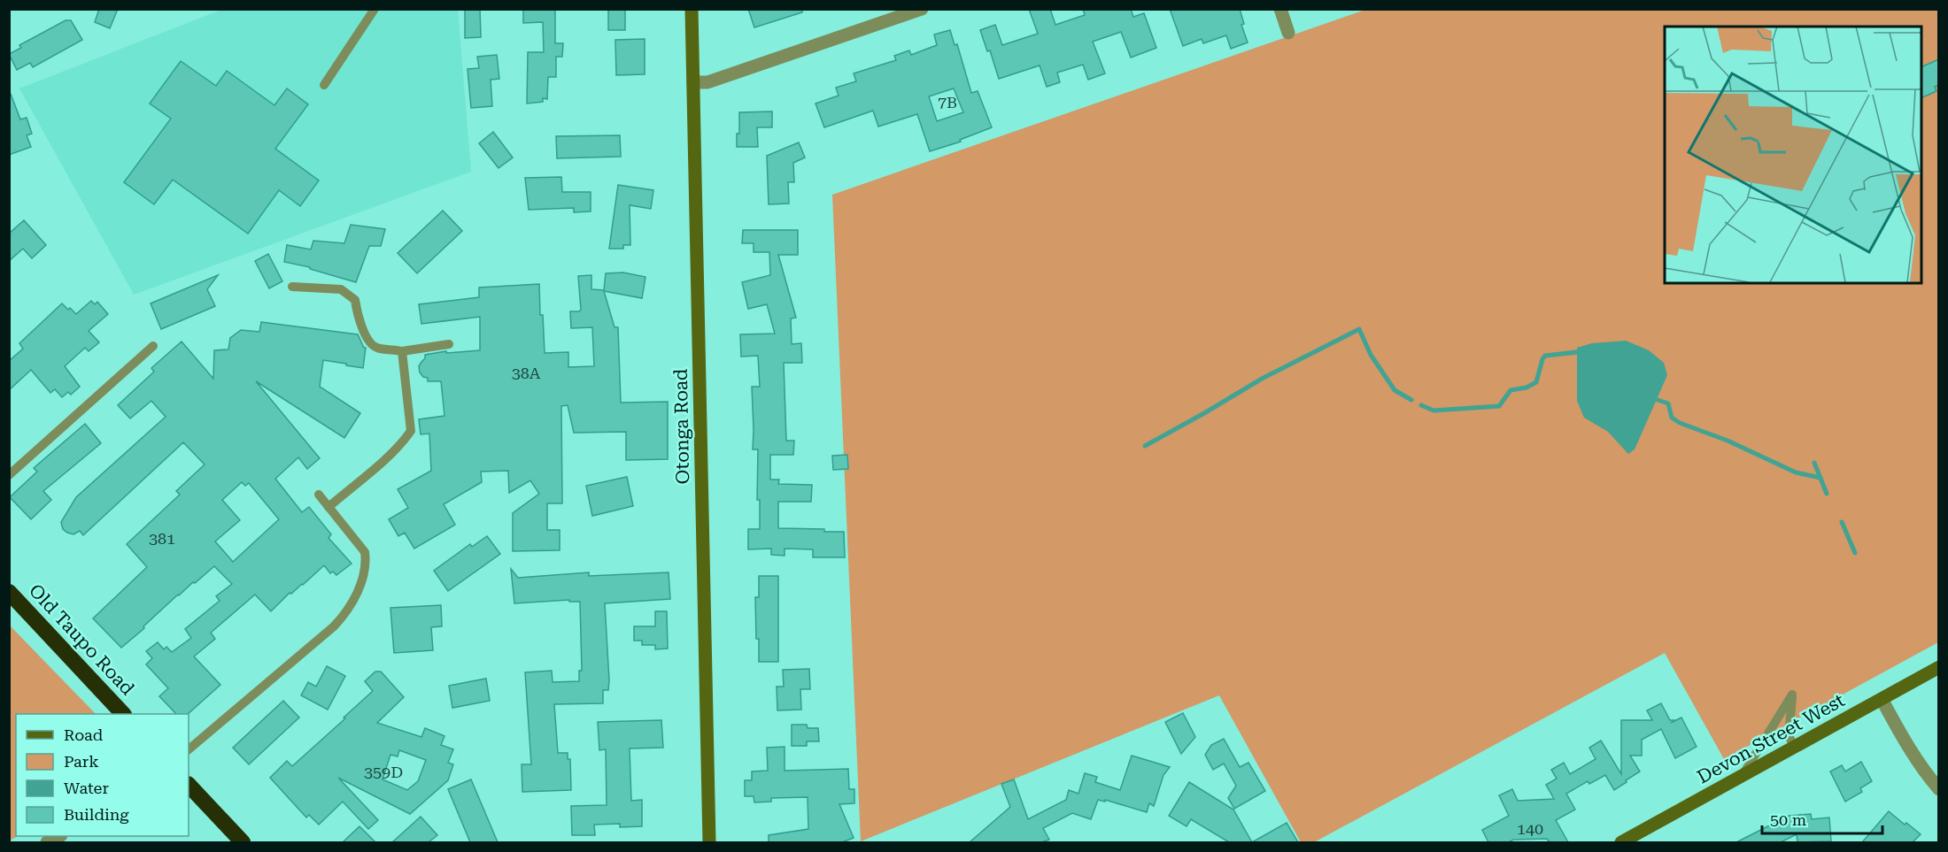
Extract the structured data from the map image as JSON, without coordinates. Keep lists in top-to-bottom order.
{
  "streets": {
    "highway": ["Old Taupo Road"],
    "street": ["Otonga Road", "Devon Street West"]
  },
  "house_numbers": [
    "7B",
    "38A",
    "381",
    "359D",
    "140"
  ],
  "legend": [
    "Road",
    "Park",
    "Water",
    "Building"
  ],
  "scale_bar": "50 m"
}
